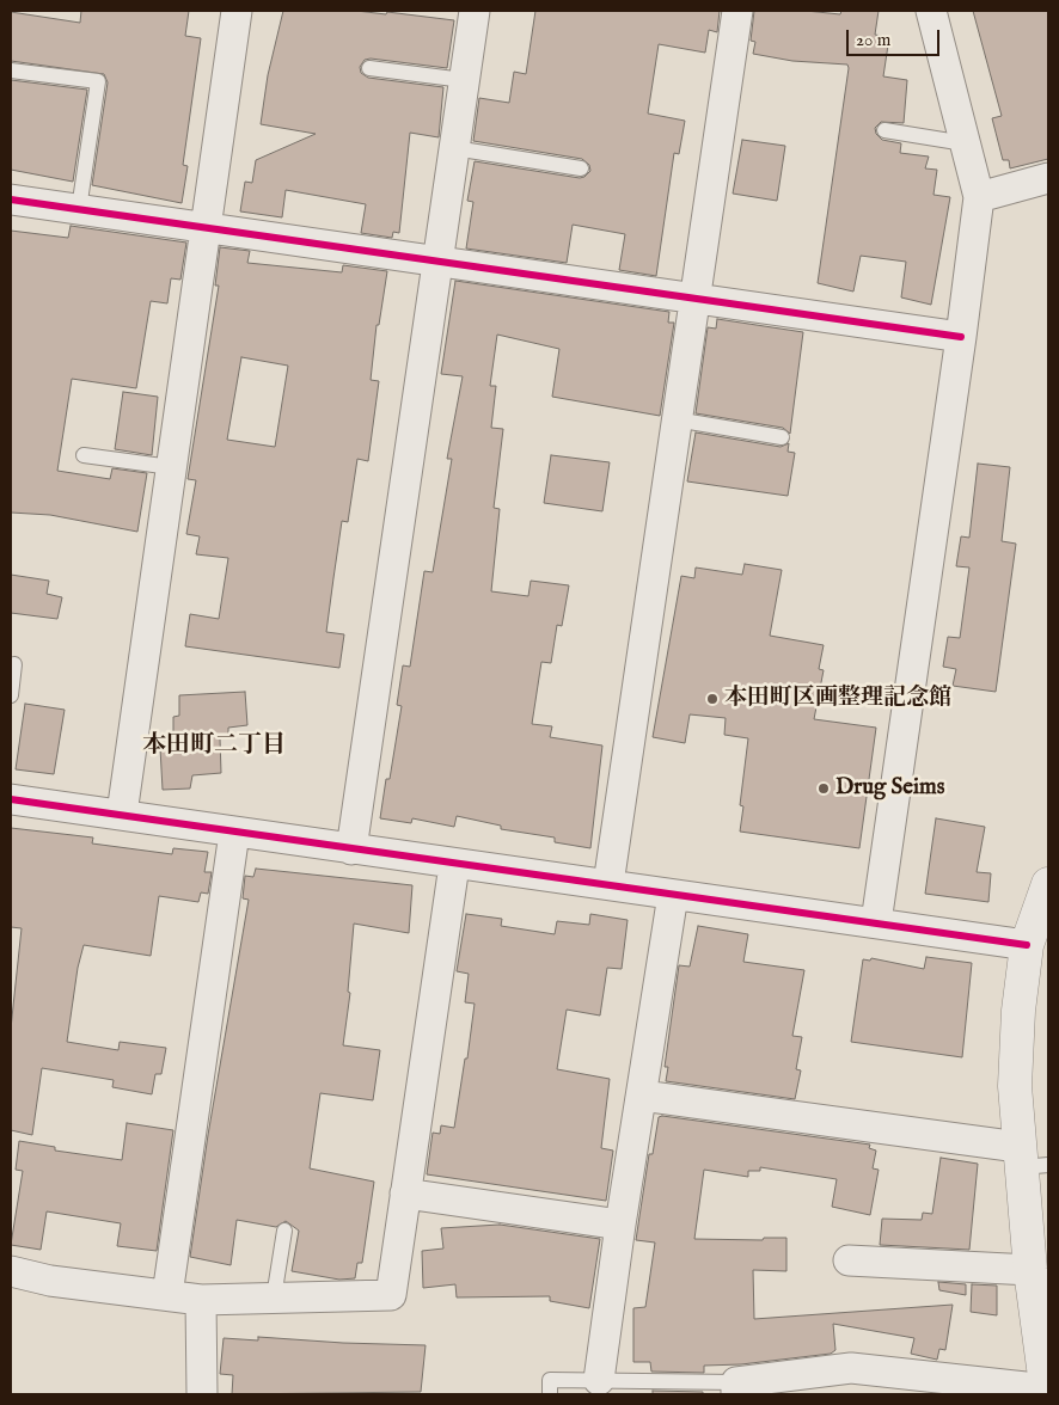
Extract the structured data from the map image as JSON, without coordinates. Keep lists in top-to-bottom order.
{
  "districts": ["本田町二丁目"],
  "places": ["本田町区画整理記念館", "Drug Seims"],
  "scale_bar": "20 m"
}
